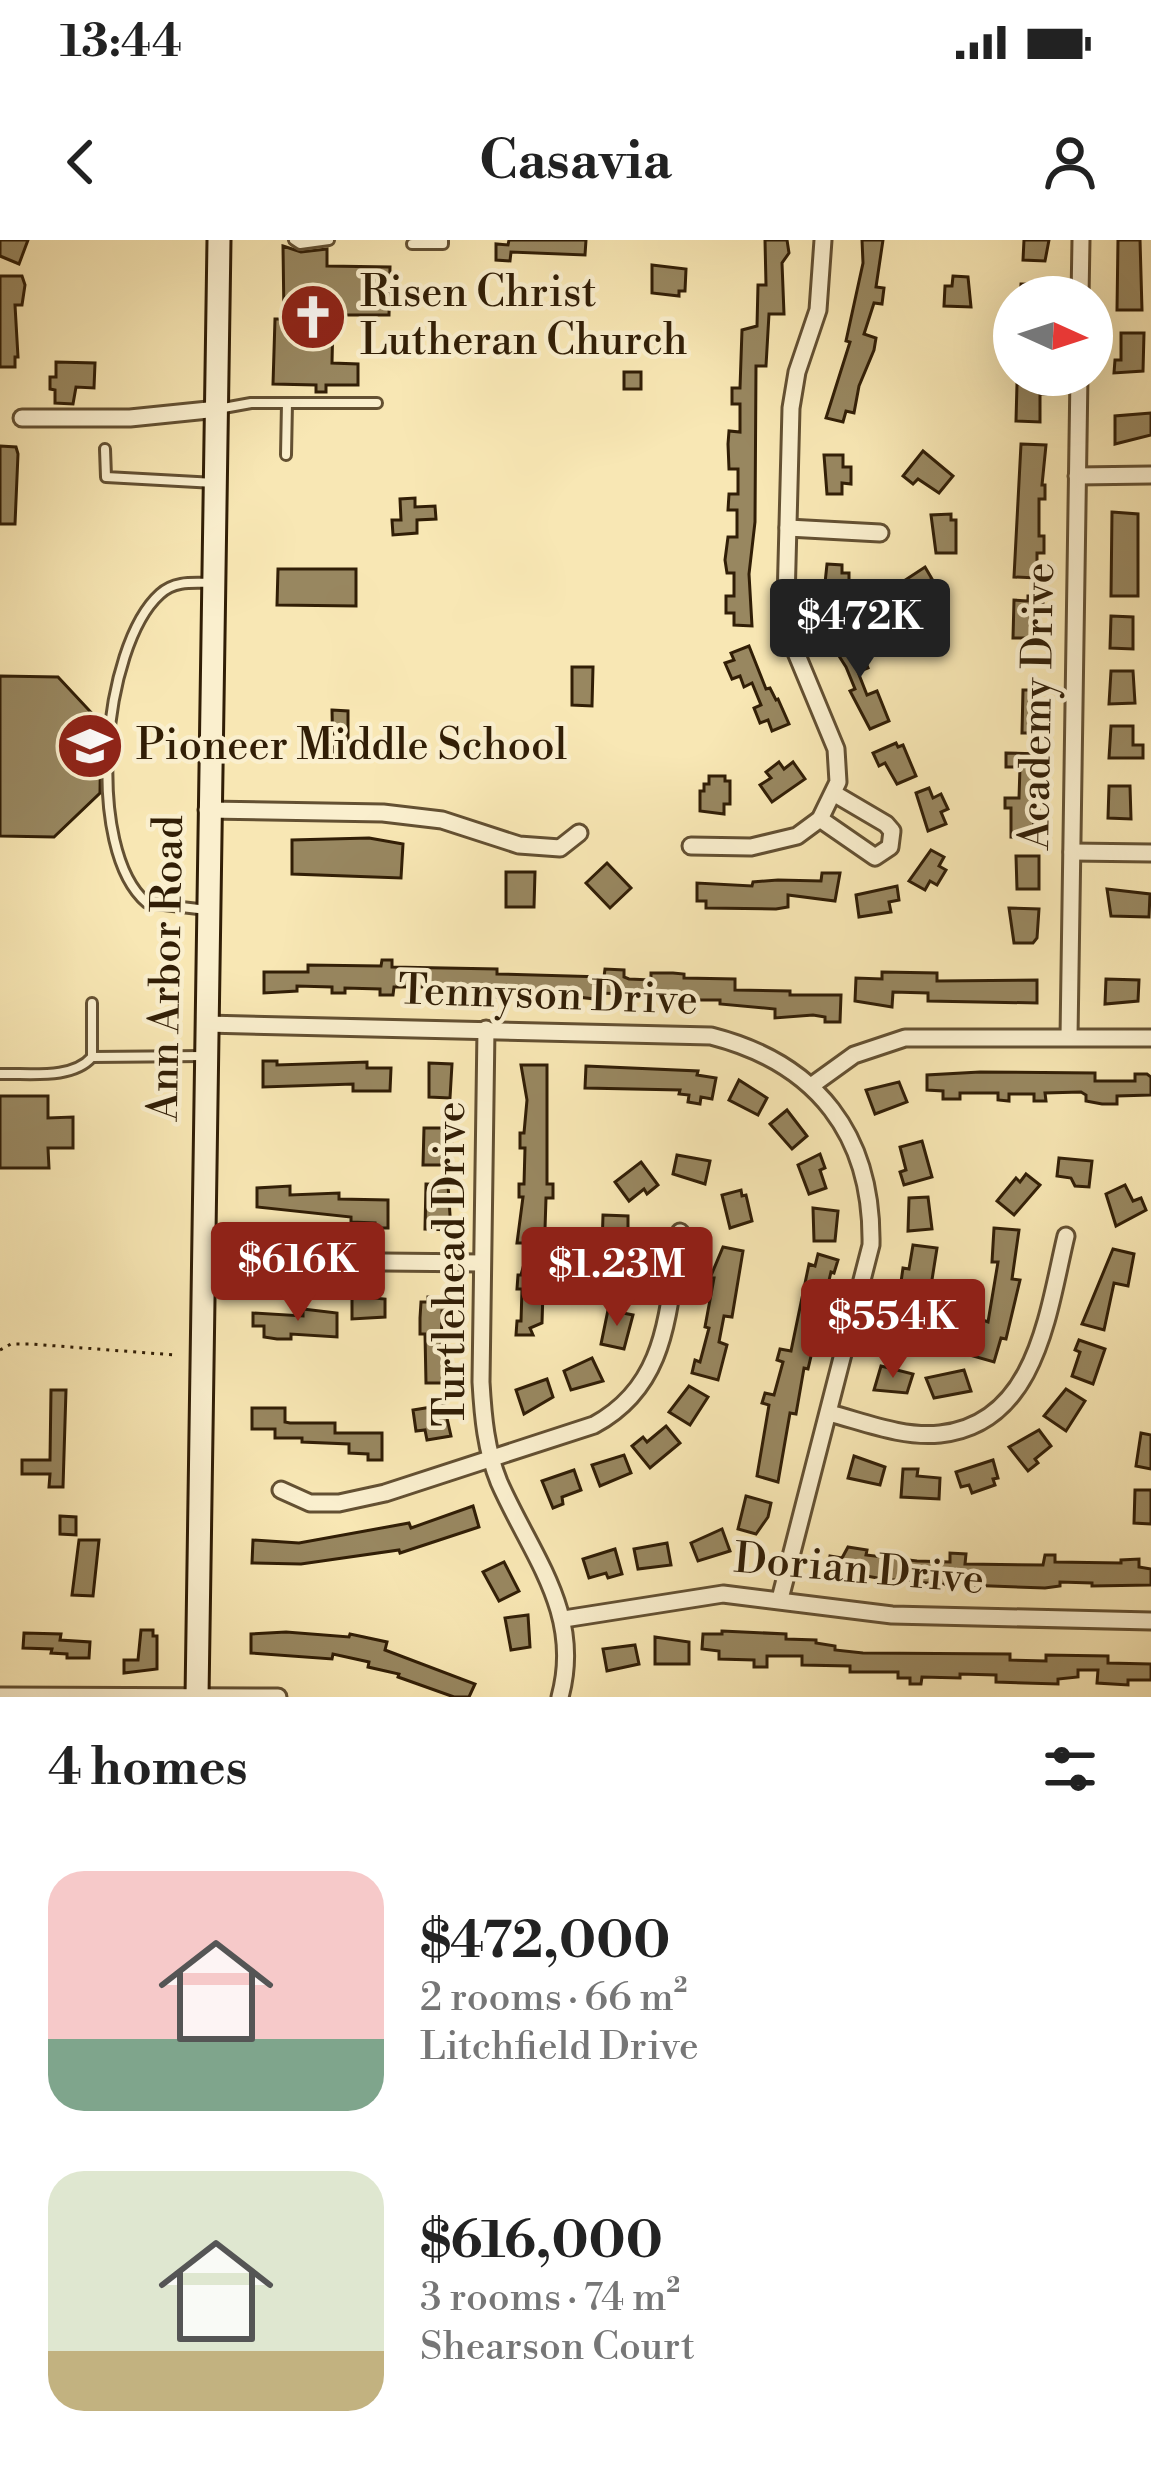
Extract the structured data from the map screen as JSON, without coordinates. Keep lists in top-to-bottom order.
{
  "streets": {
    "main road": ["Ann Arbor Road"],
    "street": [
      "Academy Drive",
      "Tennyson Drive",
      "Turtlehead Drive",
      "Dorian Drive"
    ]
  },
  "crossings": [
    ["Ann Arbor Road", "Tennyson Drive"],
    ["Tennyson Drive", "Turtlehead Drive"],
    ["Tennyson Drive", "Dorian Drive"],
    ["Turtlehead Drive", "Dorian Drive"]
  ],
  "places": {
    "church": ["Risen Christ Lutheran Church"],
    "school or university": ["Pioneer Middle School"]
  },
  "north": "right",
  "page": {
    "status": "13:44",
    "header": "Casavia",
    "price": [
      "$472K",
      "$616K",
      "$1.23M",
      "$554K"
    ],
    "heading": "4 homes",
    "list": [
      {
        "name": "$472,000",
        "note": "2 rooms · 66 m² · Litchfield Drive"
      },
      {
        "name": "$616,000",
        "note": "3 rooms · 74 m² · Shearson Court"
      }
    ]
  }
}
